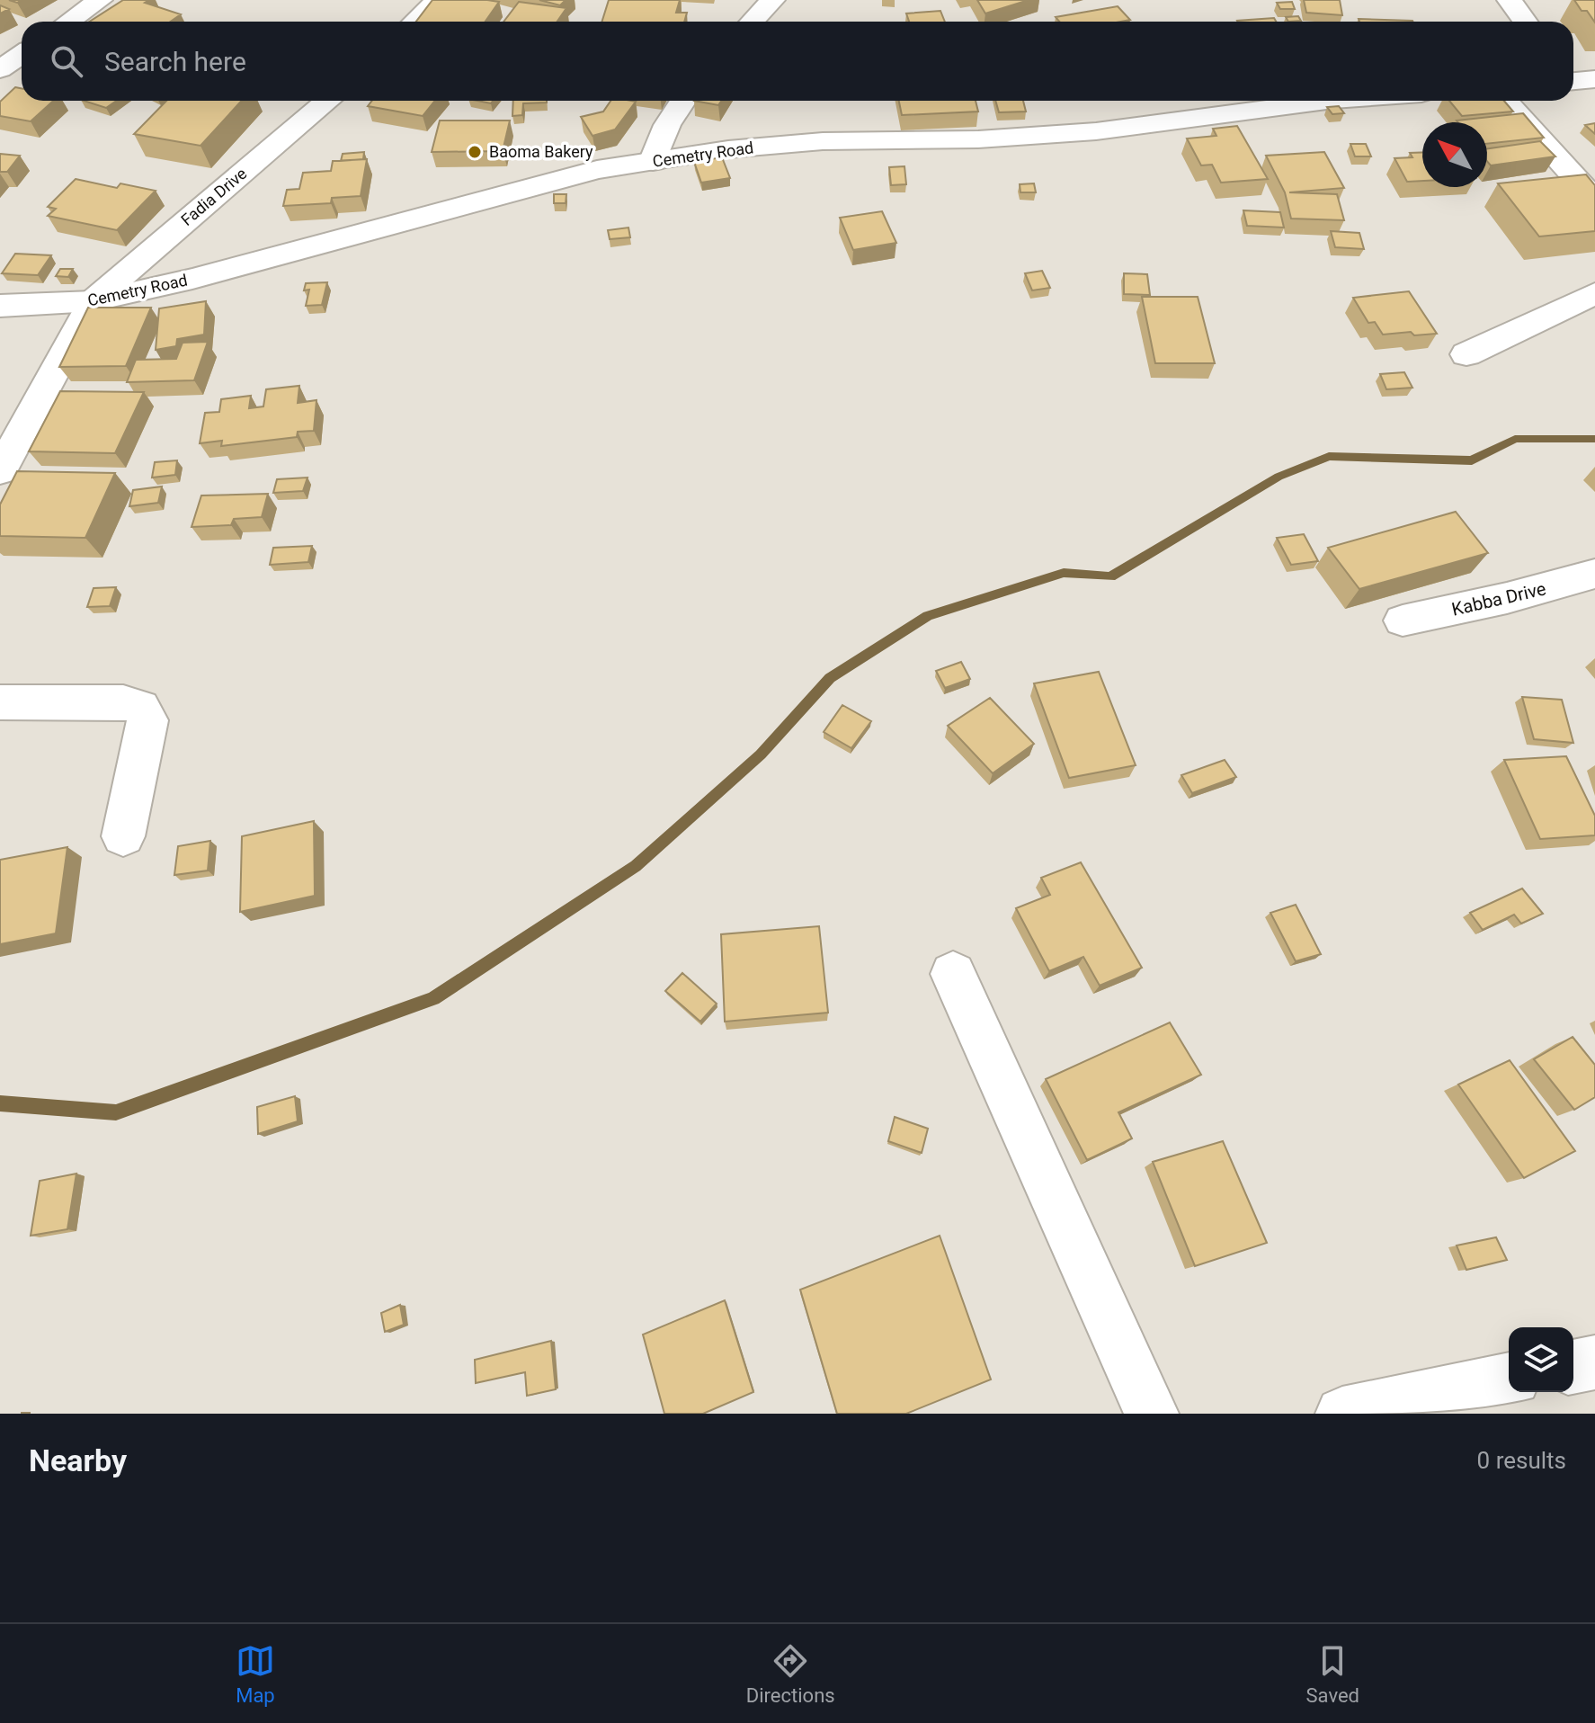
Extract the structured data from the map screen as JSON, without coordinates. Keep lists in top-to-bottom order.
{
  "streets": {
    "street": ["Cemetry Road", "Fadia Drive", "Kabba Drive"]
  },
  "crossings": [
    ["Cemetry Road", "Fadia Drive"]
  ],
  "places": ["Baoma Bakery"],
  "north": "top left",
  "page": {
    "search": "Search here",
    "heading": ["Nearby", "0 results"],
    "nav": ["Map", "Directions", "Saved"]
  }
}
